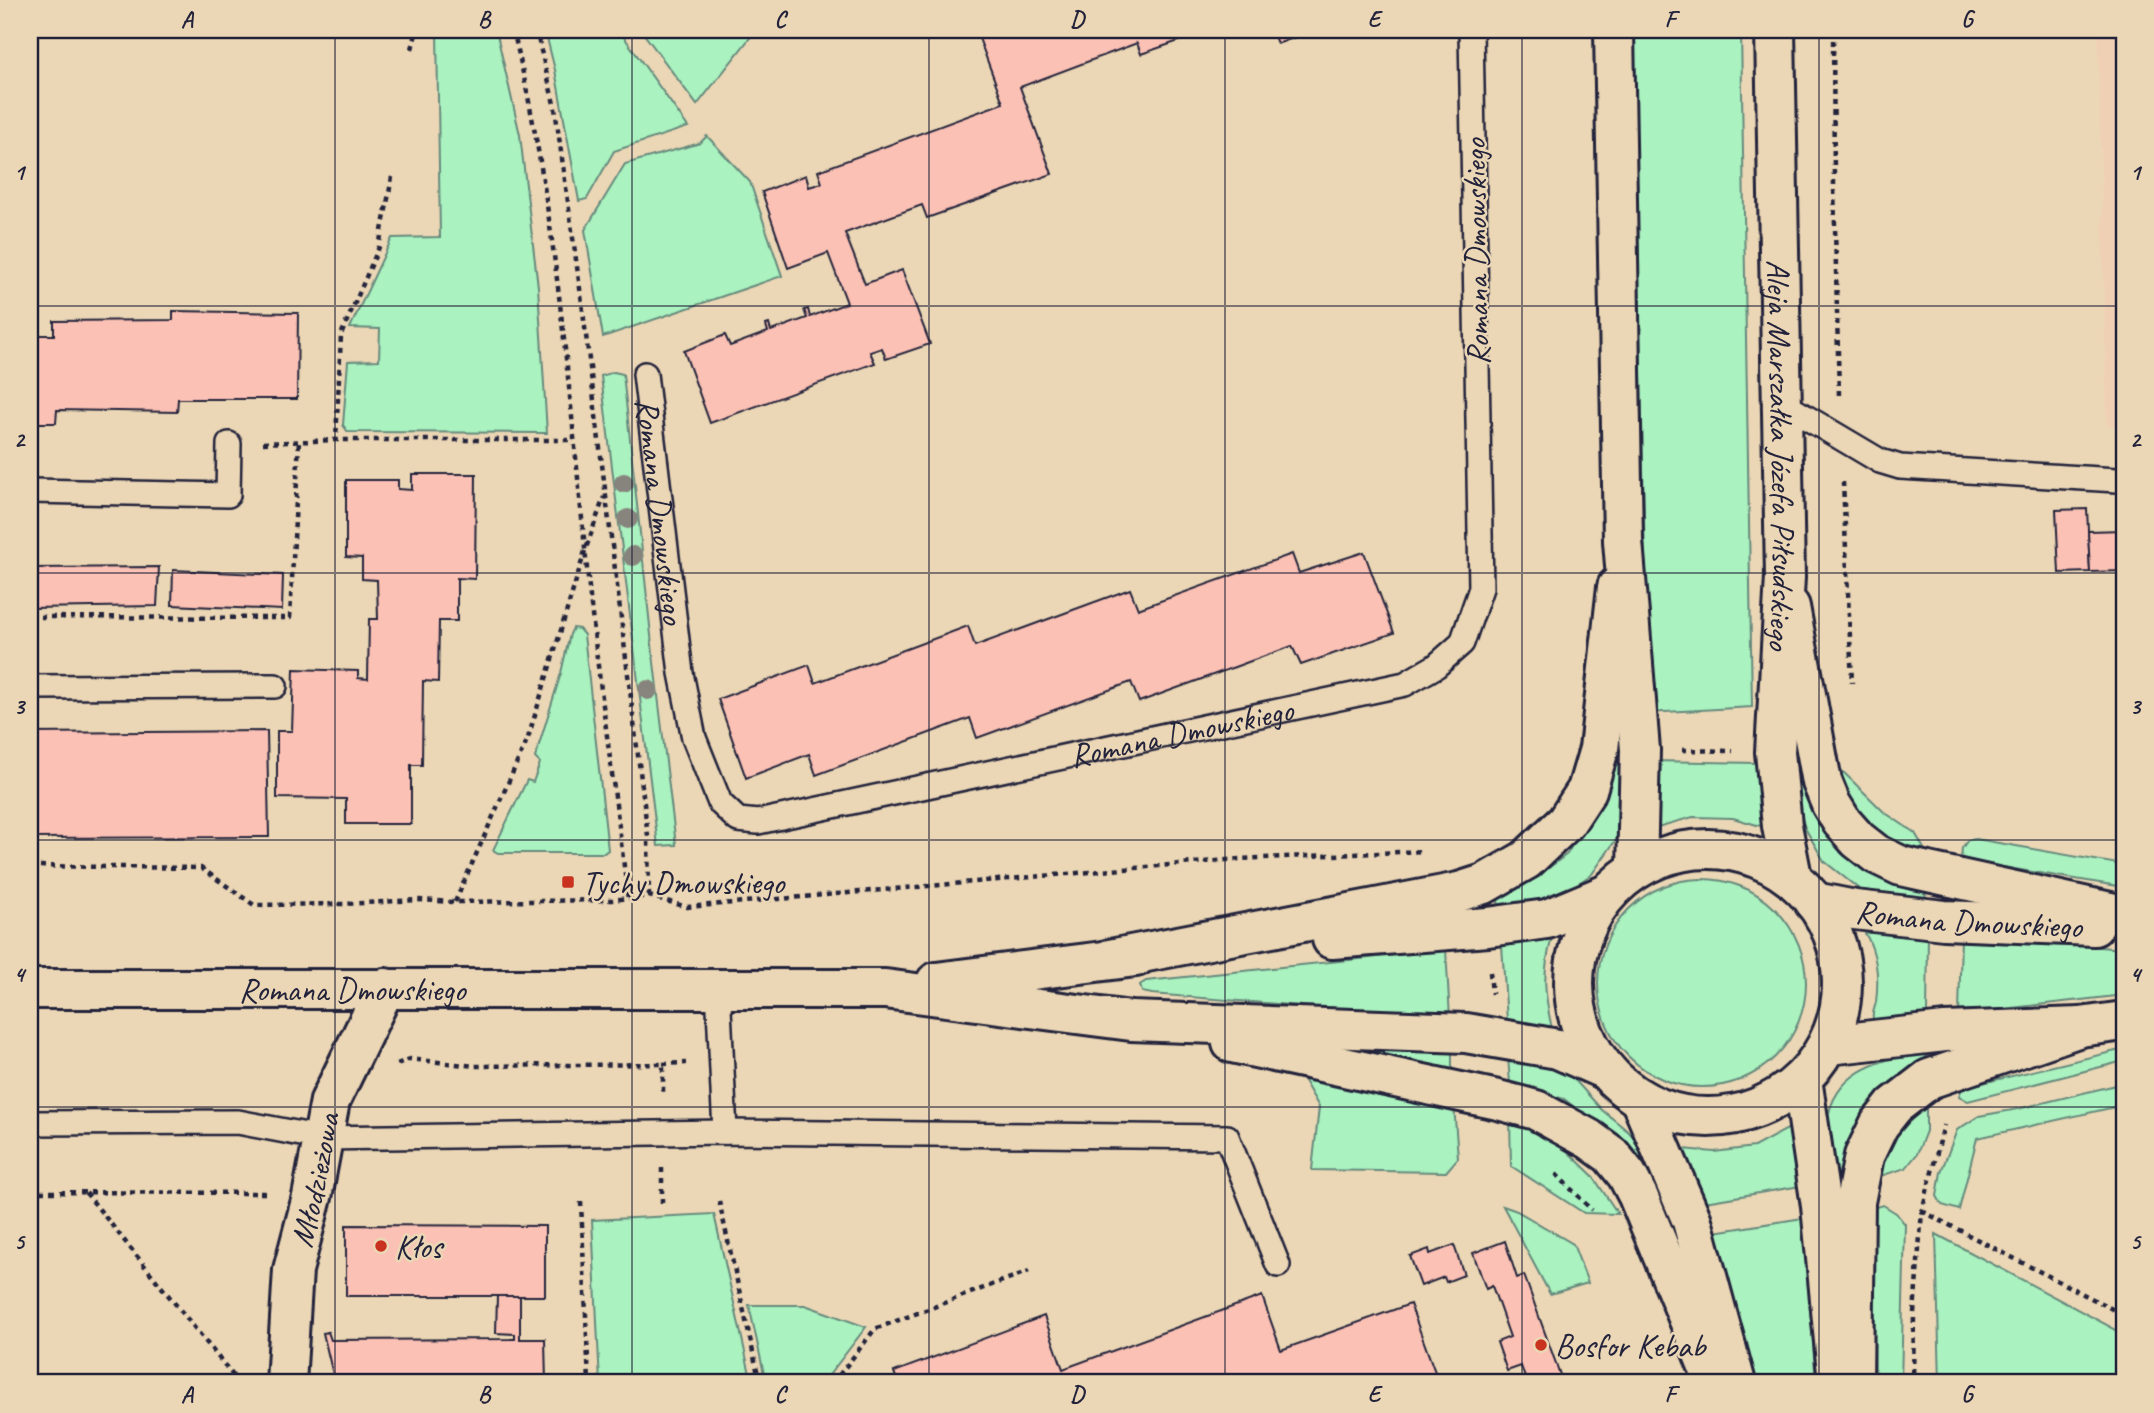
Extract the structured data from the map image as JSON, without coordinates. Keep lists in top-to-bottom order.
{
  "streets": {
    "street": ["Romana Dmowskiego", "Aleja Marszałka Józefa Piłsudskiego", "Młodzieżowa"]
  },
  "crossings": [
    ["Romana Dmowskiego", "Aleja Marszałka Józefa Piłsudskiego"],
    ["Romana Dmowskiego", "Młodzieżowa"]
  ],
  "places": {
    "transit": ["Tychy Dmowskiego"],
    "other": ["Kłos", "Bosfor Kebab"]
  },
  "grid": {
    "columns": [
      "A",
      "B",
      "C",
      "D",
      "E",
      "F",
      "G"
    ],
    "rows": [
      "1",
      "2",
      "3",
      "4",
      "5"
    ]
  }
}
